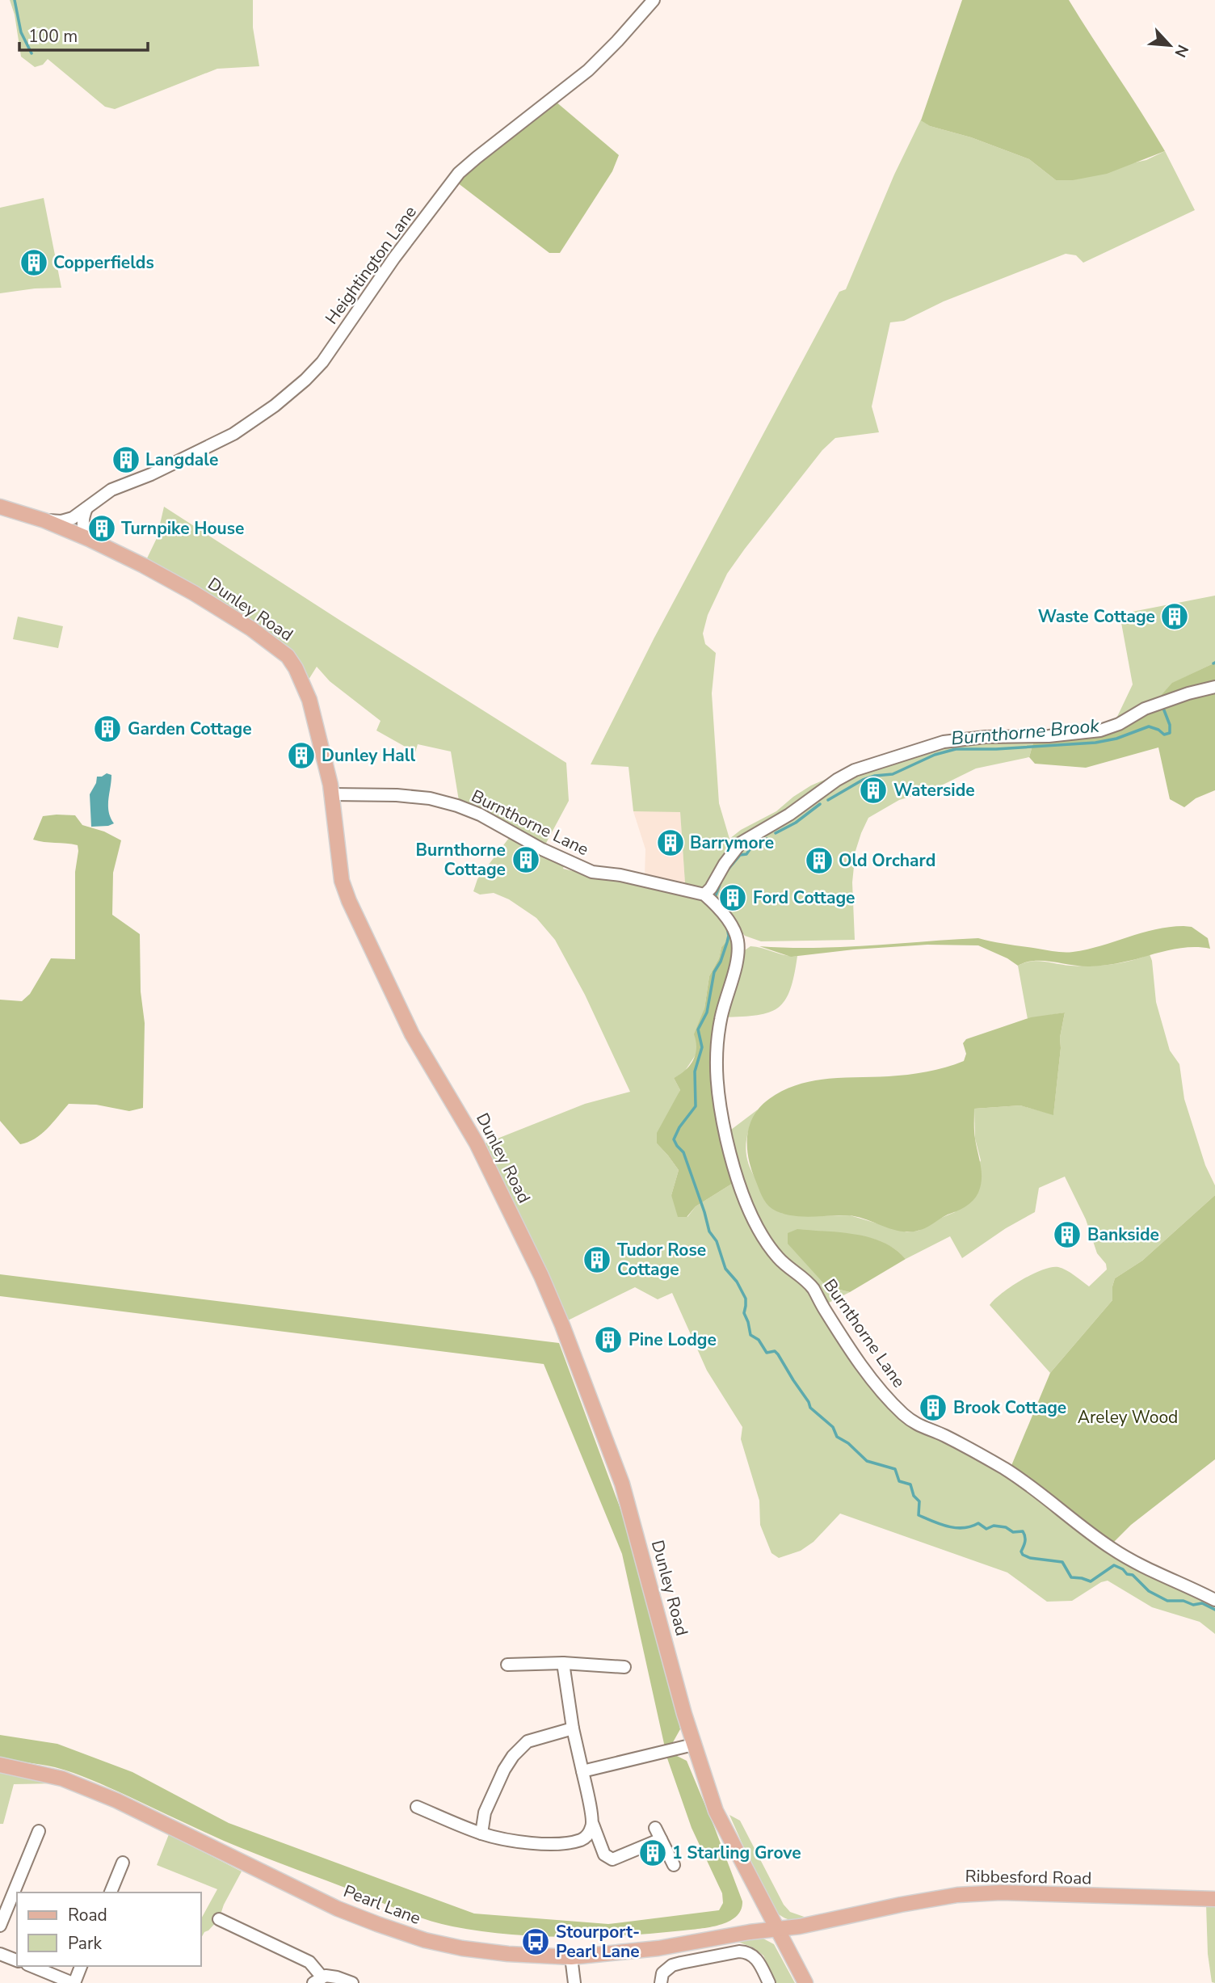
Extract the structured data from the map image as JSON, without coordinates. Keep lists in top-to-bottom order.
{
  "streets": {
    "main road": ["Dunley Road", "Ribbesford Road", "Pearl Lane"],
    "street": ["Heightington Lane", "Burnthorne Lane"]
  },
  "crossings": [
    ["Heightington Lane", "Dunley Road"],
    ["Dunley Road", "Burnthorne Lane"],
    ["Dunley Road", "Ribbesford Road"],
    ["Dunley Road", "Pearl Lane"],
    ["Ribbesford Road", "Pearl Lane"]
  ],
  "water": ["Burnthorne Brook"],
  "parks": ["Areley Wood"],
  "places": {
    "building": [
      "Copperfields",
      "Langdale",
      "Turnpike House",
      "Waste Cottage",
      "Garden Cottage",
      "Dunley Hall",
      "Waterside",
      "Barrymore",
      "Burnthorne Cottage",
      "Old Orchard",
      "Ford Cottage",
      "Bankside",
      "Tudor Rose Cottage",
      "Pine Lodge",
      "Brook Cottage",
      "1 Starling Grove"
    ],
    "bus stop": ["Stourport- Pearl Lane"]
  },
  "legend": ["Road", "Park"],
  "scale_bar": "100 m",
  "north": "bottom right"
}
